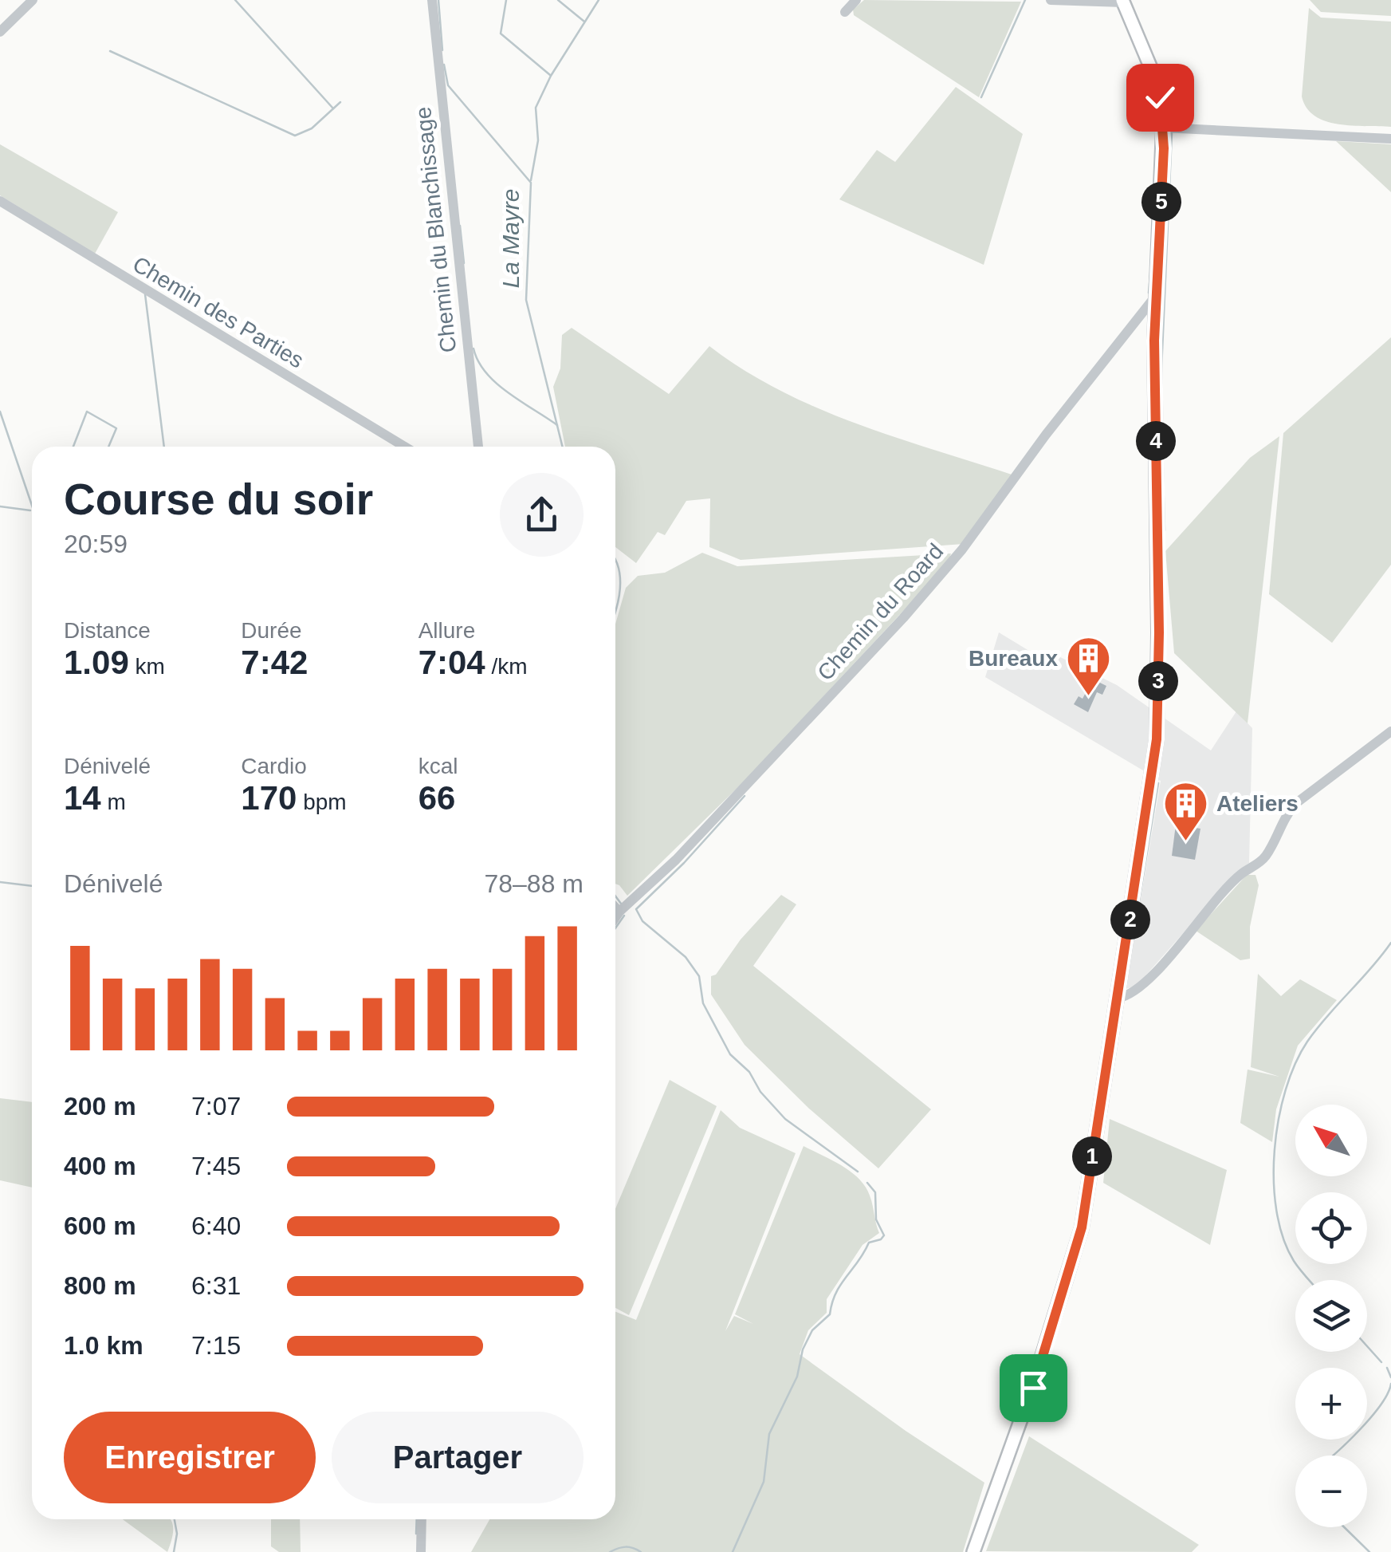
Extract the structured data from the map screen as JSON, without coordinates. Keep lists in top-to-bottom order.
{
  "streets": {
    "street": ["Chemin du Blanchissage", "Chemin des Parties", "Chemin du Roard"]
  },
  "water": ["La Mayre"],
  "places": {
    "building": ["Bureaux", "Ateliers"]
  },
  "north": "top left",
  "page": {
    "pins": [
      "5",
      "4",
      "3",
      "2",
      "1"
    ],
    "heading": ["Course du soir", "20:59"],
    "stats": [
      ["Distance", "1.09 km"],
      ["Durée", "7:42"],
      ["Allure", "7:04 /km"],
      ["Dénivelé", "14 m"],
      ["Cardio", "170 bpm"],
      ["kcal", "66"]
    ],
    "chart": ["Dénivelé", "78–88 m"],
    "list": [
      {
        "name": "200 m",
        "note": "7:07"
      },
      {
        "name": "400 m",
        "note": "7:45"
      },
      {
        "name": "600 m",
        "note": "6:40"
      },
      {
        "name": "800 m",
        "note": "6:31"
      },
      {
        "name": "1.0 km",
        "note": "7:15"
      }
    ],
    "map_buttons": ["+", "−"],
    "buttons": ["Enregistrer", "Partager"]
  }
}
